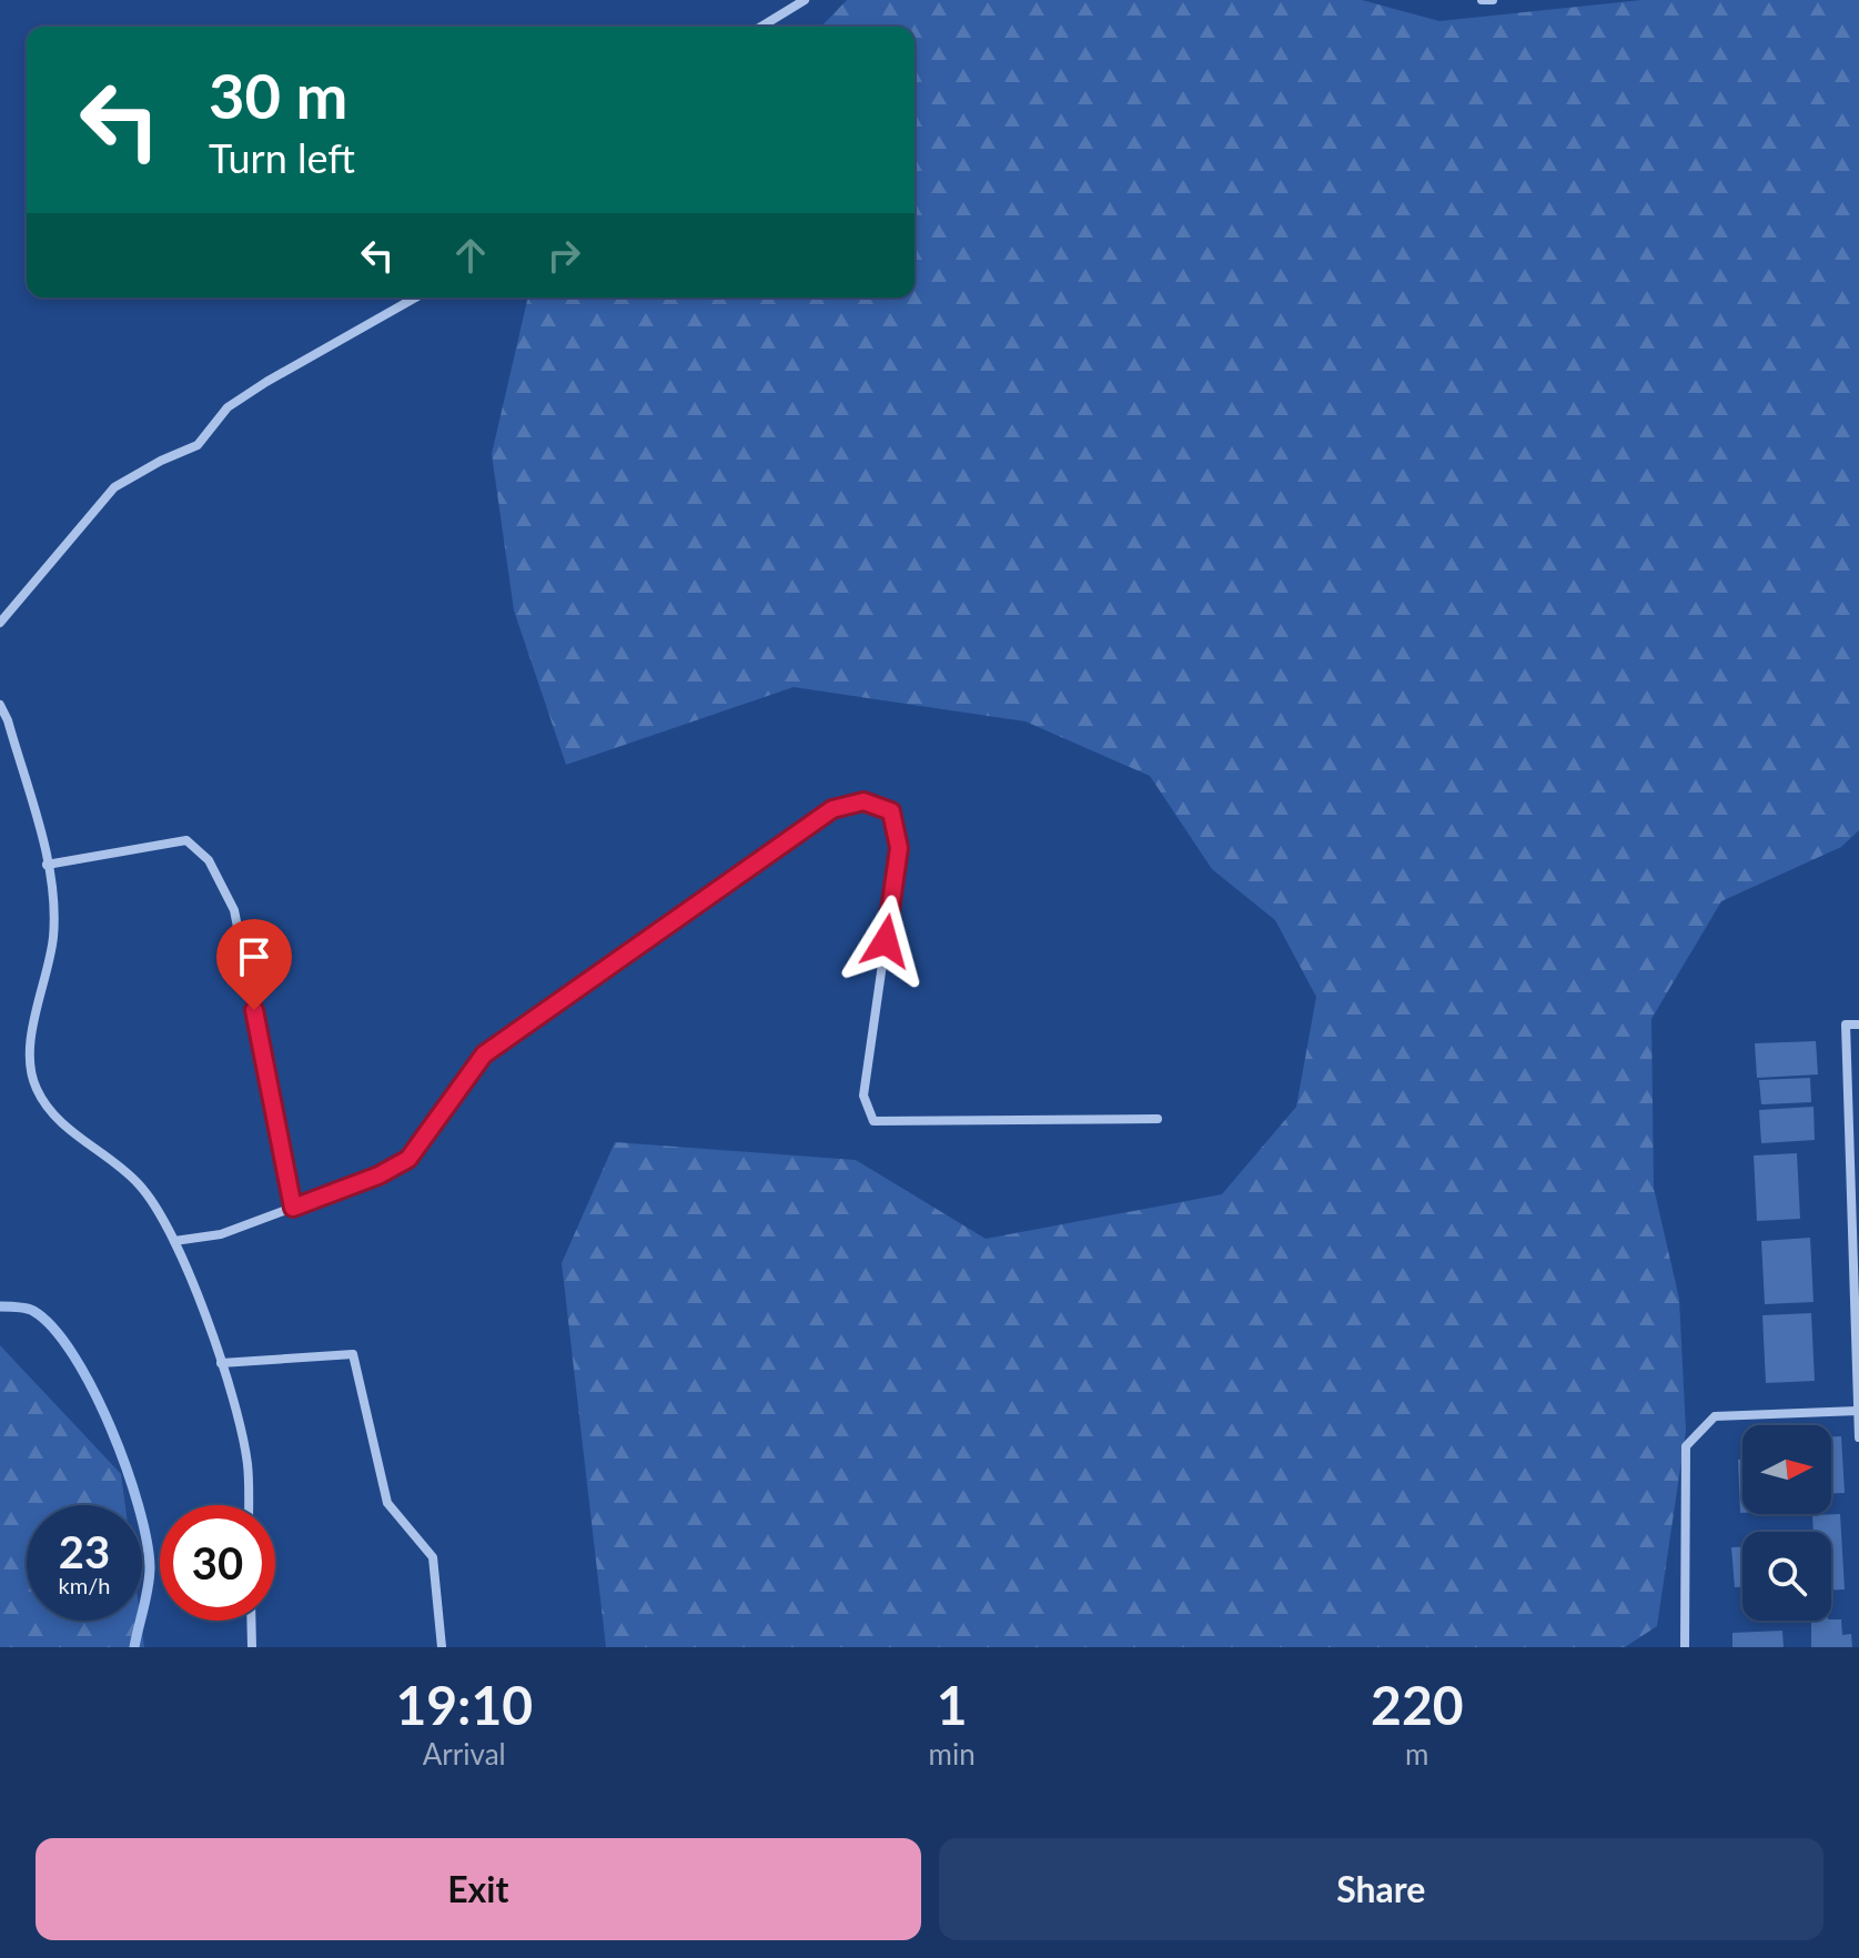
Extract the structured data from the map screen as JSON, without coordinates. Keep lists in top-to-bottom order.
{
  "north": "right",
  "page": {
    "turn": ["30 m", "Turn left"],
    "speed": "23 km/h",
    "limit": "30",
    "eta": [
      "19:10",
      "Arrival",
      "1",
      "min",
      "220",
      "m"
    ],
    "buttons": ["Exit", "Share"]
  }
}
